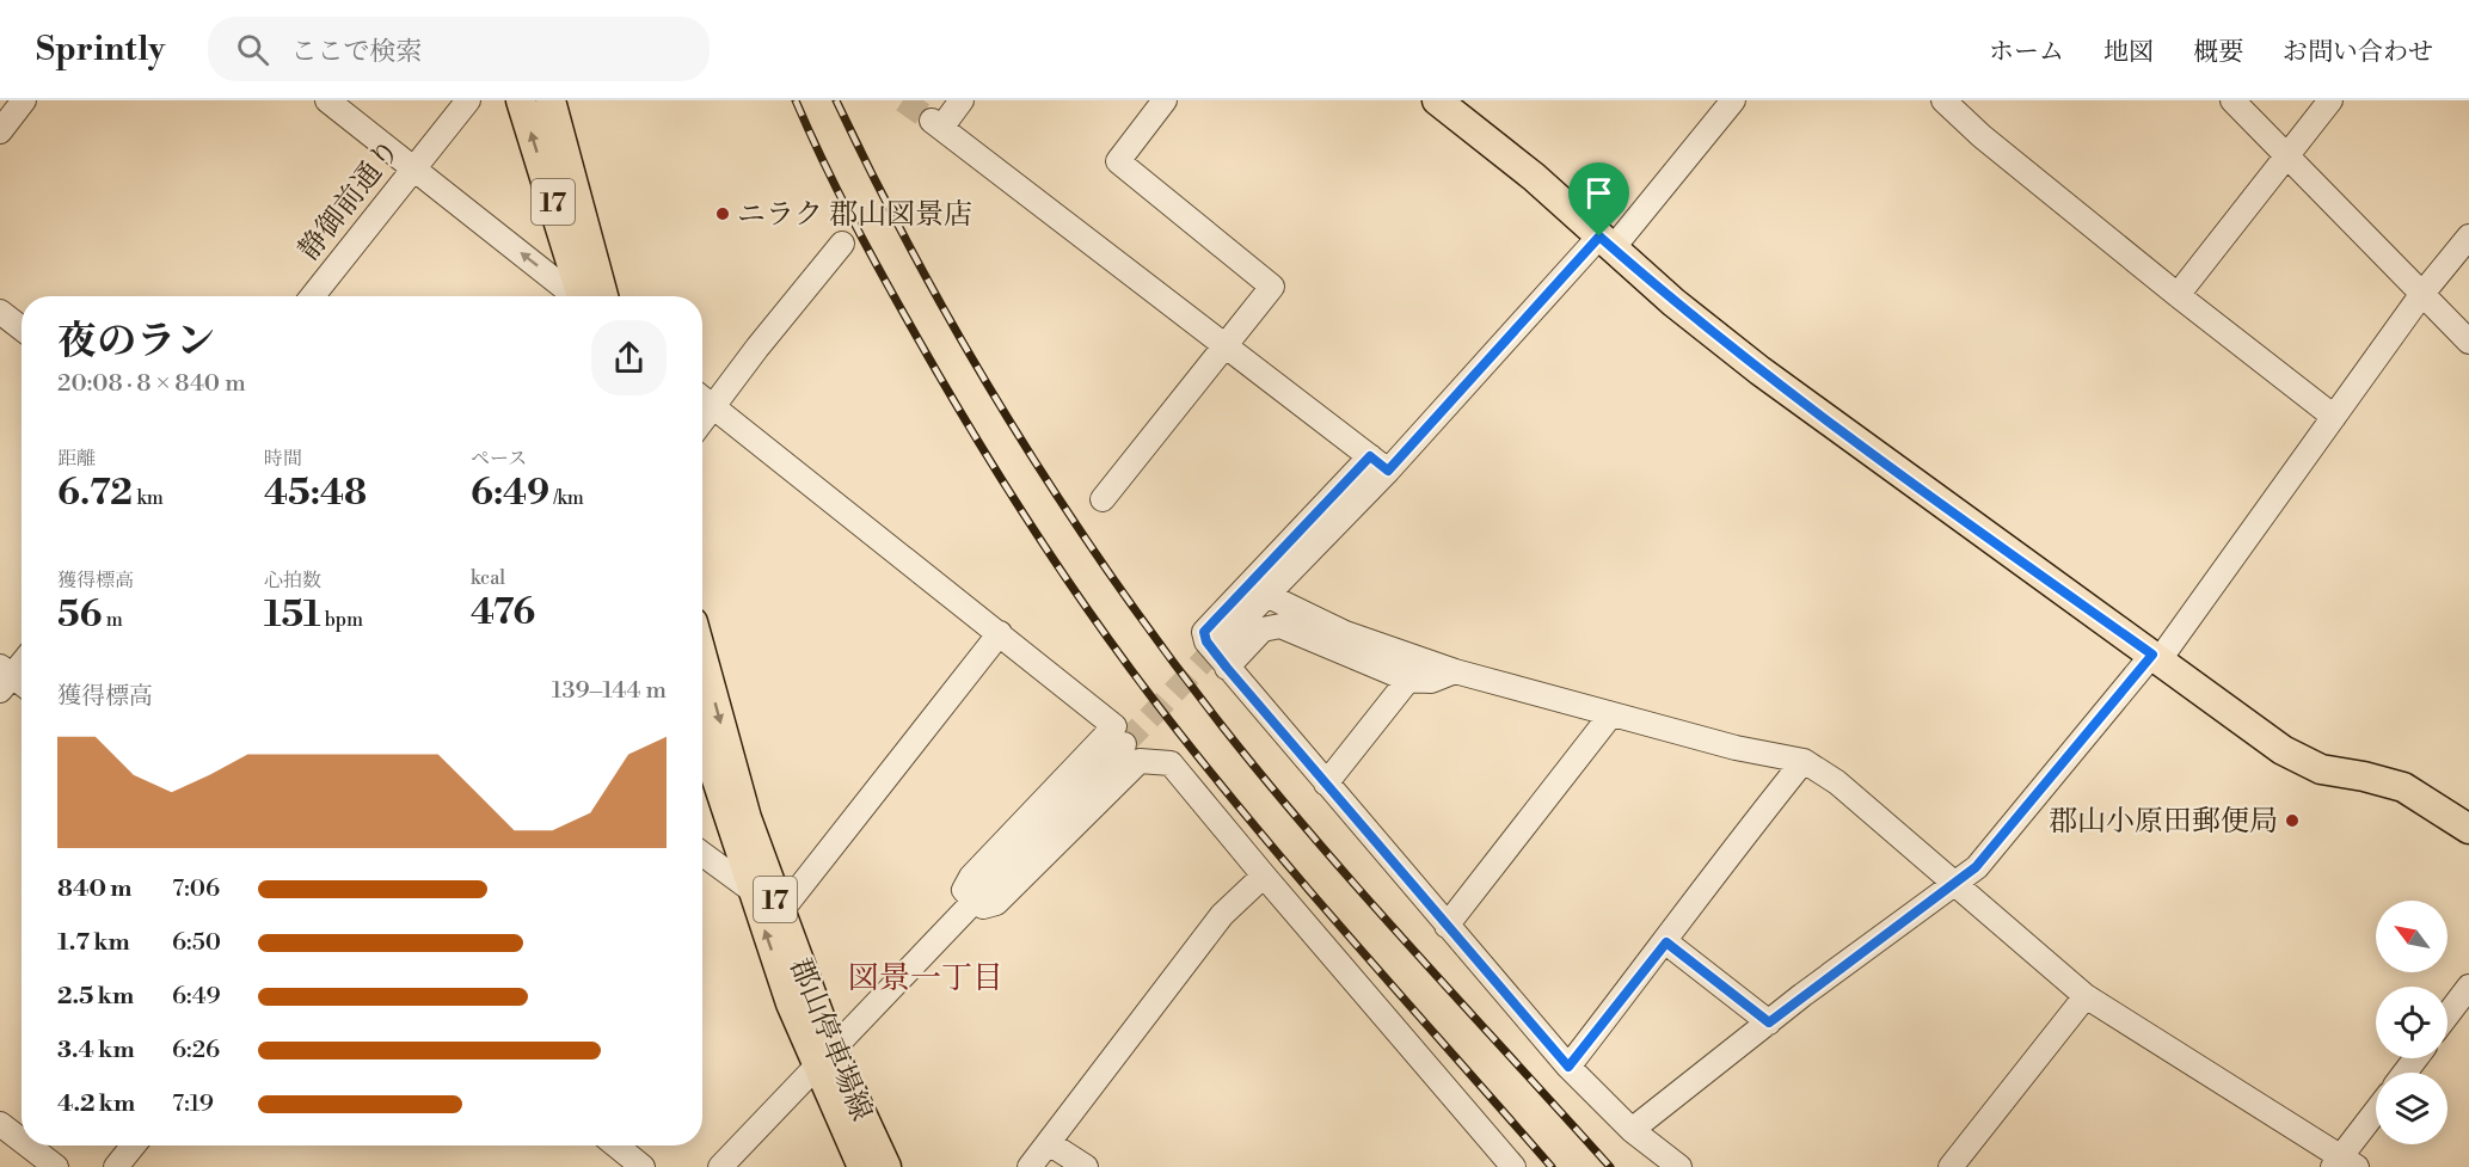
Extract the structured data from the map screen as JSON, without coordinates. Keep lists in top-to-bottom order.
{
  "streets": {
    "main road": ["17", "郡山停車場線"],
    "street": ["静御前通り"]
  },
  "districts": ["図景一丁目"],
  "places": ["ニラク 郡山図景店", "郡山小原田郵便局"],
  "north": "top left",
  "page": {
    "header": "Sprintly",
    "search": "ここで検索",
    "nav": [
      "ホーム",
      "地図",
      "概要",
      "お問い合わせ"
    ],
    "heading": ["夜のラン", "20:08 · 8 × 840 m"],
    "stats": [
      ["距離", "6.72 km"],
      ["時間", "45:48"],
      ["ペース", "6:49 /km"],
      ["獲得標高", "56 m"],
      ["心拍数", "151 bpm"],
      ["kcal", "476"]
    ],
    "chart": ["獲得標高", "139–144 m"],
    "list": [
      {
        "name": "840 m",
        "note": "7:06"
      },
      {
        "name": "1.7 km",
        "note": "6:50"
      },
      {
        "name": "2.5 km",
        "note": "6:49"
      },
      {
        "name": "3.4 km",
        "note": "6:26"
      },
      {
        "name": "4.2 km",
        "note": "7:19"
      }
    ]
  }
}
